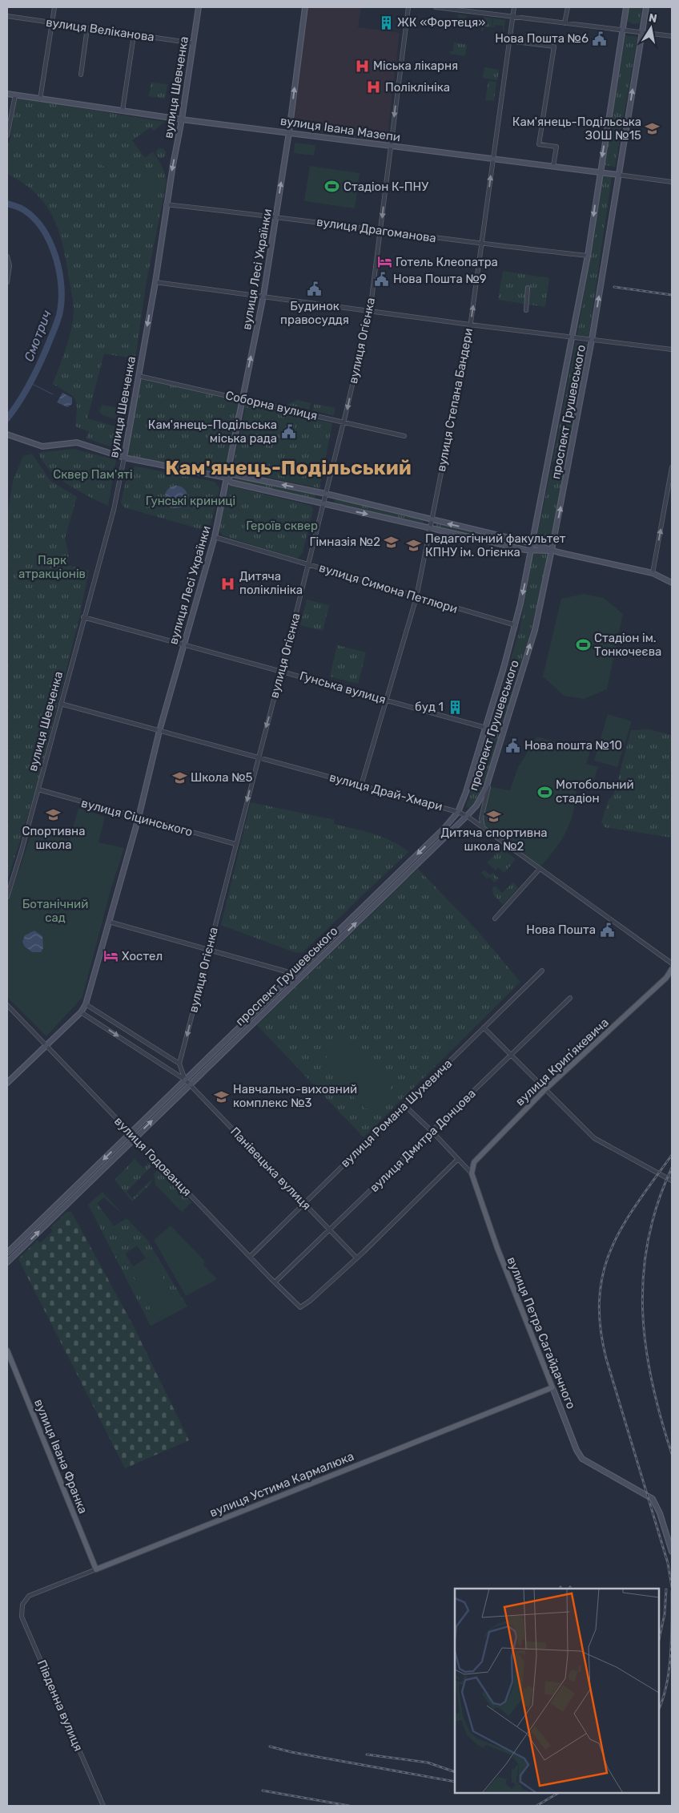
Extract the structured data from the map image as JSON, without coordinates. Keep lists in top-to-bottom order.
{
  "streets": {
    "main road": [
      "вулиця Шевченка",
      "вулиця Івана Мазепи",
      "вулиця Лесі Українки",
      "проспект Грушевського",
      "вулиця Крипʼякевича",
      "вулиця Петра Сагайдачного",
      "вулиця Івана Франка",
      "вулиця Устима Кармалюка"
    ],
    "street": [
      "вулиця Веліканова",
      "вулиця Драгоманова",
      "вулиця Огієнка",
      "вулиця Степана Бандери",
      "Соборна вулиця",
      "вулиця Симона Петлюри",
      "Гунська вулиця",
      "вулиця Драй-Хмари",
      "вулиця Сіцинського",
      "вулиця Романа Шухевича",
      "вулиця Дмитра Донцова",
      "вулиця Годованця",
      "Панівецька вулиця",
      "Південна вулиця"
    ]
  },
  "crossings": [
    ["вулиця Веліканова", "вулиця Шевченка"],
    ["вулиця Шевченка", "вулиця Івана Мазепи"],
    ["вулиця Шевченка", "вулиця Драгоманова"],
    ["вулиця Шевченка", "Соборна вулиця"],
    ["вулиця Шевченка", "Гунська вулиця"],
    ["вулиця Шевченка", "вулиця Драй-Хмари"],
    ["вулиця Шевченка", "вулиця Сіцинського"],
    ["вулиця Івана Мазепи", "вулиця Лесі Українки"],
    ["вулиця Івана Мазепи", "вулиця Огієнка"],
    ["вулиця Івана Мазепи", "вулиця Степана Бандери"],
    ["вулиця Івана Мазепи", "проспект Грушевського"],
    ["вулиця Драгоманова", "вулиця Лесі Українки"],
    ["вулиця Драгоманова", "вулиця Огієнка"],
    ["вулиця Драгоманова", "вулиця Степана Бандери"],
    ["вулиця Драгоманова", "проспект Грушевського"],
    ["вулиця Лесі Українки", "Соборна вулиця"],
    ["вулиця Лесі Українки", "вулиця Симона Петлюри"],
    ["вулиця Лесі Українки", "Гунська вулиця"],
    ["вулиця Лесі Українки", "вулиця Драй-Хмари"],
    ["вулиця Лесі Українки", "вулиця Сіцинського"],
    ["вулиця Лесі Українки", "вулиця Годованця"],
    ["вулиця Лесі Українки", "Панівецька вулиця"],
    ["вулиця Огієнка", "Соборна вулиця"],
    ["вулиця Огієнка", "вулиця Симона Петлюри"],
    ["вулиця Огієнка", "Гунська вулиця"],
    ["вулиця Огієнка", "вулиця Драй-Хмари"],
    ["вулиця Огієнка", "вулиця Сіцинського"],
    ["вулиця Степана Бандери", "вулиця Симона Петлюри"],
    ["вулиця Степана Бандери", "Гунська вулиця"],
    ["вулиця Степана Бандери", "вулиця Драй-Хмари"],
    ["проспект Грушевського", "вулиця Симона Петлюри"],
    ["проспект Грушевського", "Гунська вулиця"],
    ["проспект Грушевського", "вулиця Драй-Хмари"],
    ["проспект Грушевського", "вулиця Годованця"],
    ["проспект Грушевського", "Панівецька вулиця"],
    ["вулиця Крипʼякевича", "вулиця Петра Сагайдачного"],
    ["вулиця Романа Шухевича", "вулиця Годованця"],
    ["вулиця Романа Шухевича", "Панівецька вулиця"],
    ["вулиця Романа Шухевича", "вулиця Петра Сагайдачного"],
    ["вулиця Дмитра Донцова", "вулиця Годованця"],
    ["вулиця Дмитра Донцова", "Панівецька вулиця"],
    ["вулиця Дмитра Донцова", "вулиця Петра Сагайдачного"],
    ["вулиця Годованця", "Панівецька вулиця"],
    ["вулиця Петра Сагайдачного", "вулиця Устима Кармалюка"],
    ["вулиця Івана Франка", "вулиця Устима Кармалюка"],
    ["вулиця Устима Кармалюка", "Південна вулиця"]
  ],
  "one_way": ["вулиця Огієнка"],
  "districts": ["Кам'янець-Подільський"],
  "water": ["Смотрич"],
  "parks": [
    "Сквер Пам'яті",
    "Гунські криниці",
    "Героїв сквер",
    "Парк атракціонів",
    "Ботанічний сад"
  ],
  "places": {
    "building": ["ЖК «Фортеця»", "буд 1"],
    "public building": [
      "Нова Пошта №6",
      "Нова Пошта №9",
      "Будинок правосуддя",
      "Кам'янець-Подільська міська рада",
      "Нова пошта №10",
      "Нова Пошта"
    ],
    "hospital": ["Міська лікарня", "Поліклініка", "Дитяча поліклініка"],
    "school or university": [
      "Кам'янець-Подільська ЗОШ №15",
      "Гімназія №2",
      "Педагогічний факультет КПНУ ім. Огієнка",
      "Школа №5",
      "Спортивна школа",
      "Дитяча спортивна школа №2",
      "Навчально-виховний комплекс №3"
    ],
    "sports": ["Стадіон К-ПНУ", "Стадіон ім. Тонкочеєва", "Мотобольний стадіон"],
    "hotel": ["Готель Клеопатра", "Хостел"]
  },
  "north": "top"
}
